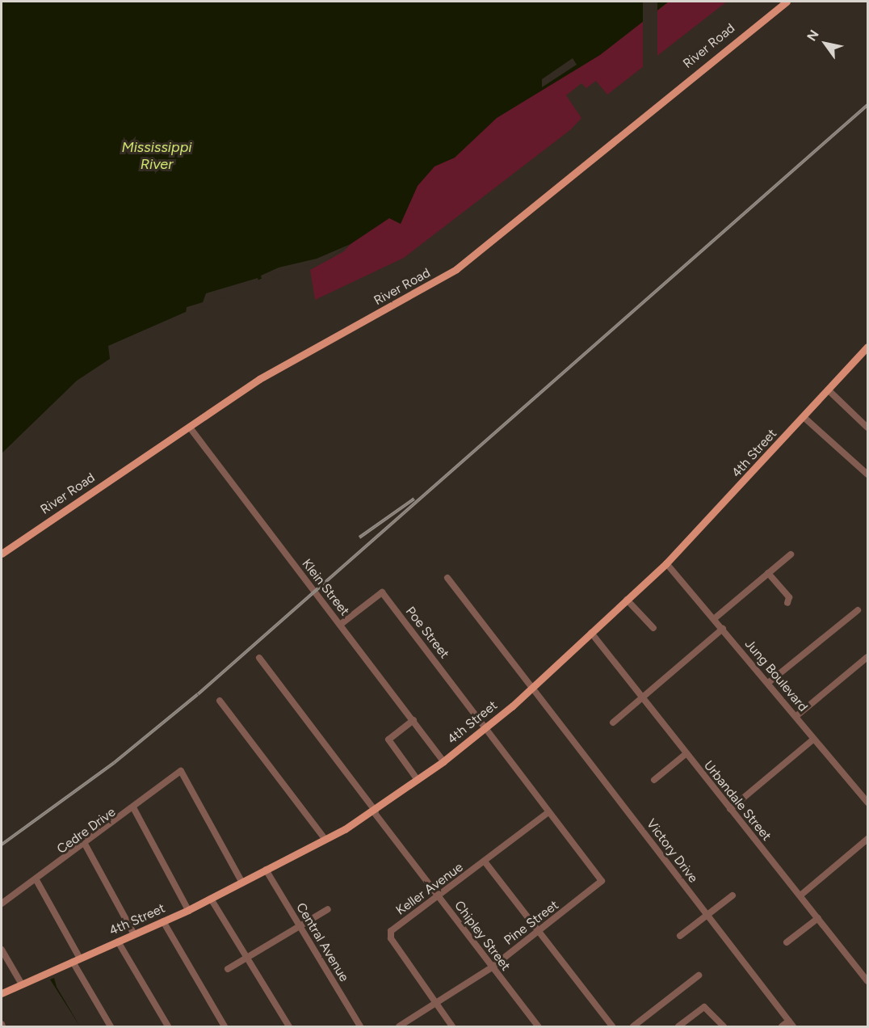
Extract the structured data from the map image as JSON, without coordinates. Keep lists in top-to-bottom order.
{
  "streets": {
    "main road": ["River Road", "4th Street"],
    "street": [
      "Klein Street",
      "Poe Street",
      "Jung Boulevard",
      "Urbandale Street",
      "Cedre Drive",
      "Victory Drive",
      "Keller Avenue",
      "Pine Street",
      "Chipley Street",
      "Central Avenue"
    ]
  },
  "crossings": [
    ["River Road", "Klein Street"],
    ["4th Street", "Klein Street"],
    ["4th Street", "Poe Street"],
    ["4th Street", "Jung Boulevard"],
    ["4th Street", "Urbandale Street"],
    ["4th Street", "Cedre Drive"],
    ["4th Street", "Victory Drive"],
    ["4th Street", "Chipley Street"],
    ["4th Street", "Central Avenue"],
    ["Klein Street", "Poe Street"],
    ["Keller Avenue", "Pine Street"],
    ["Keller Avenue", "Chipley Street"],
    ["Pine Street", "Chipley Street"]
  ],
  "water": ["Mississippi River"],
  "north": "top left"
}
